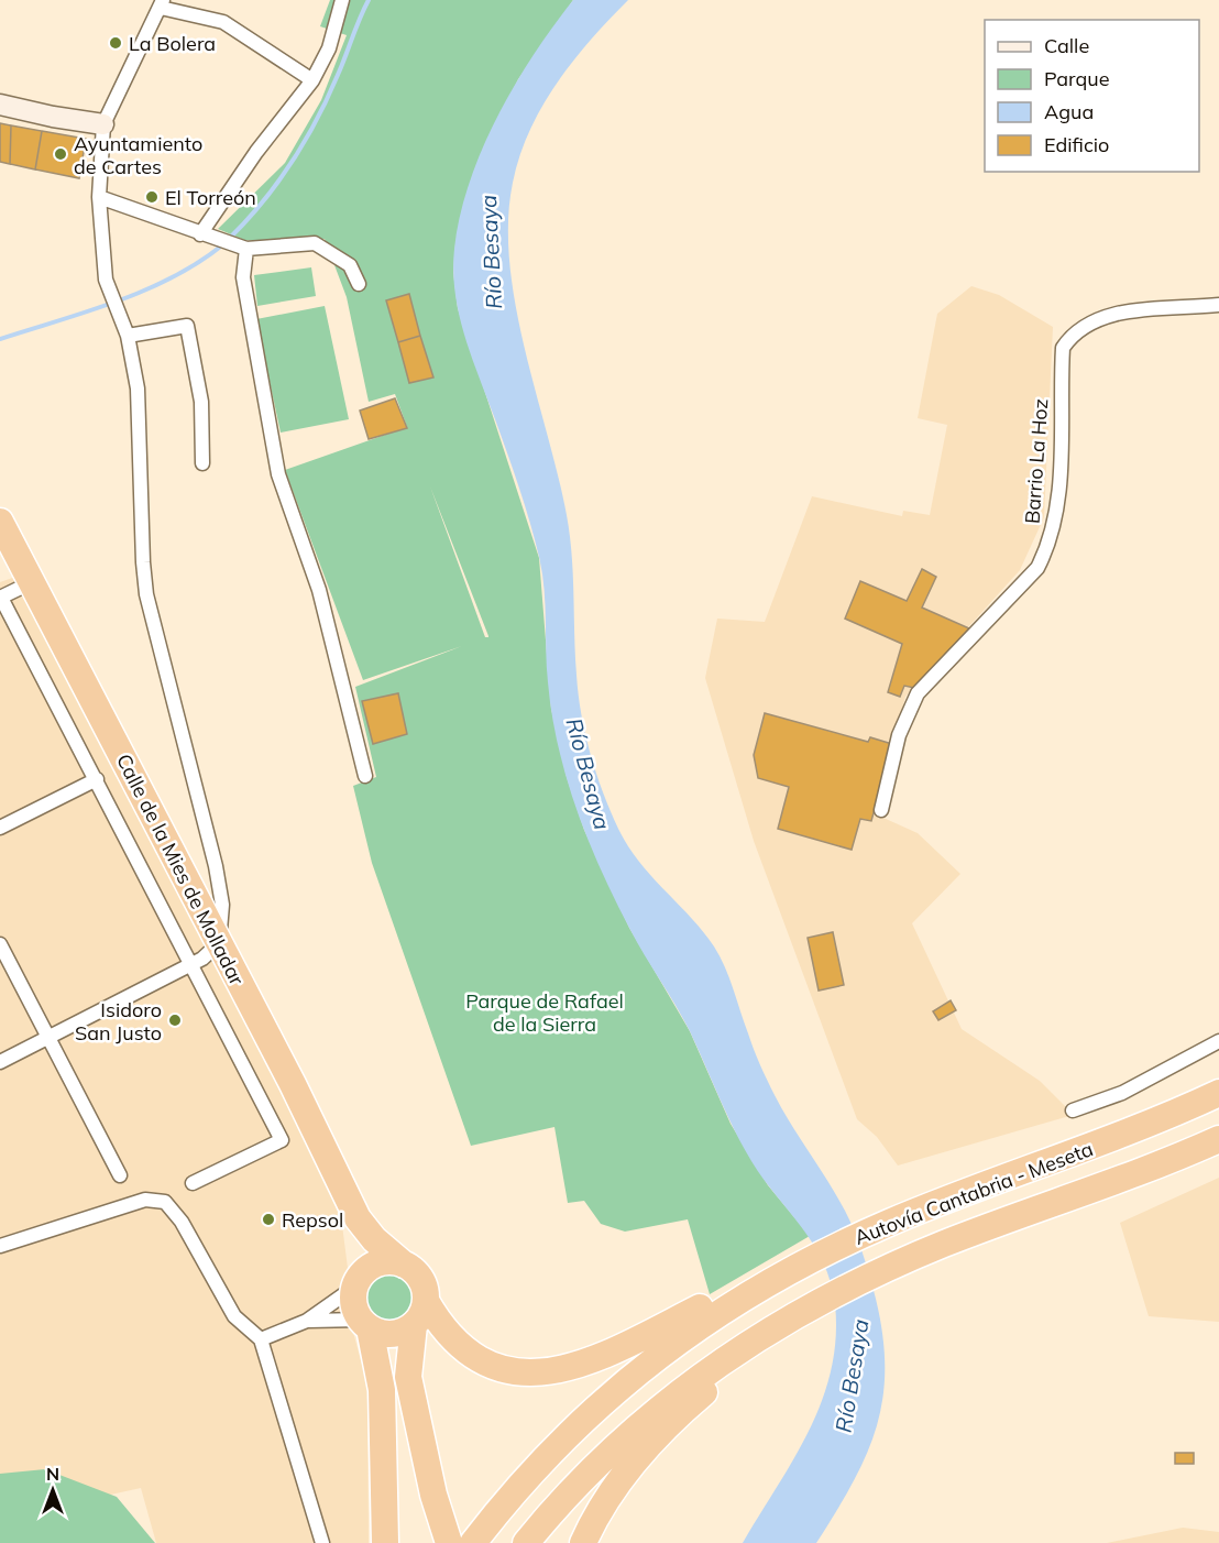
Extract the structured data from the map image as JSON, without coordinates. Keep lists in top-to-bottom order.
{
  "streets": {
    "highway": ["Calle de la Mies de Molladar", "Autovía Cantabria - Meseta"],
    "street": ["Barrio La Hoz"]
  },
  "water": ["Río Besaya"],
  "parks": ["Parque de Rafael de la Sierra"],
  "places": [
    "La Bolera",
    "Ayuntamiento de Cartes",
    "El Torreón",
    "Isidoro San Justo",
    "Repsol"
  ],
  "legend": [
    "Calle",
    "Parque",
    "Agua",
    "Edificio"
  ],
  "north": "top"
}
